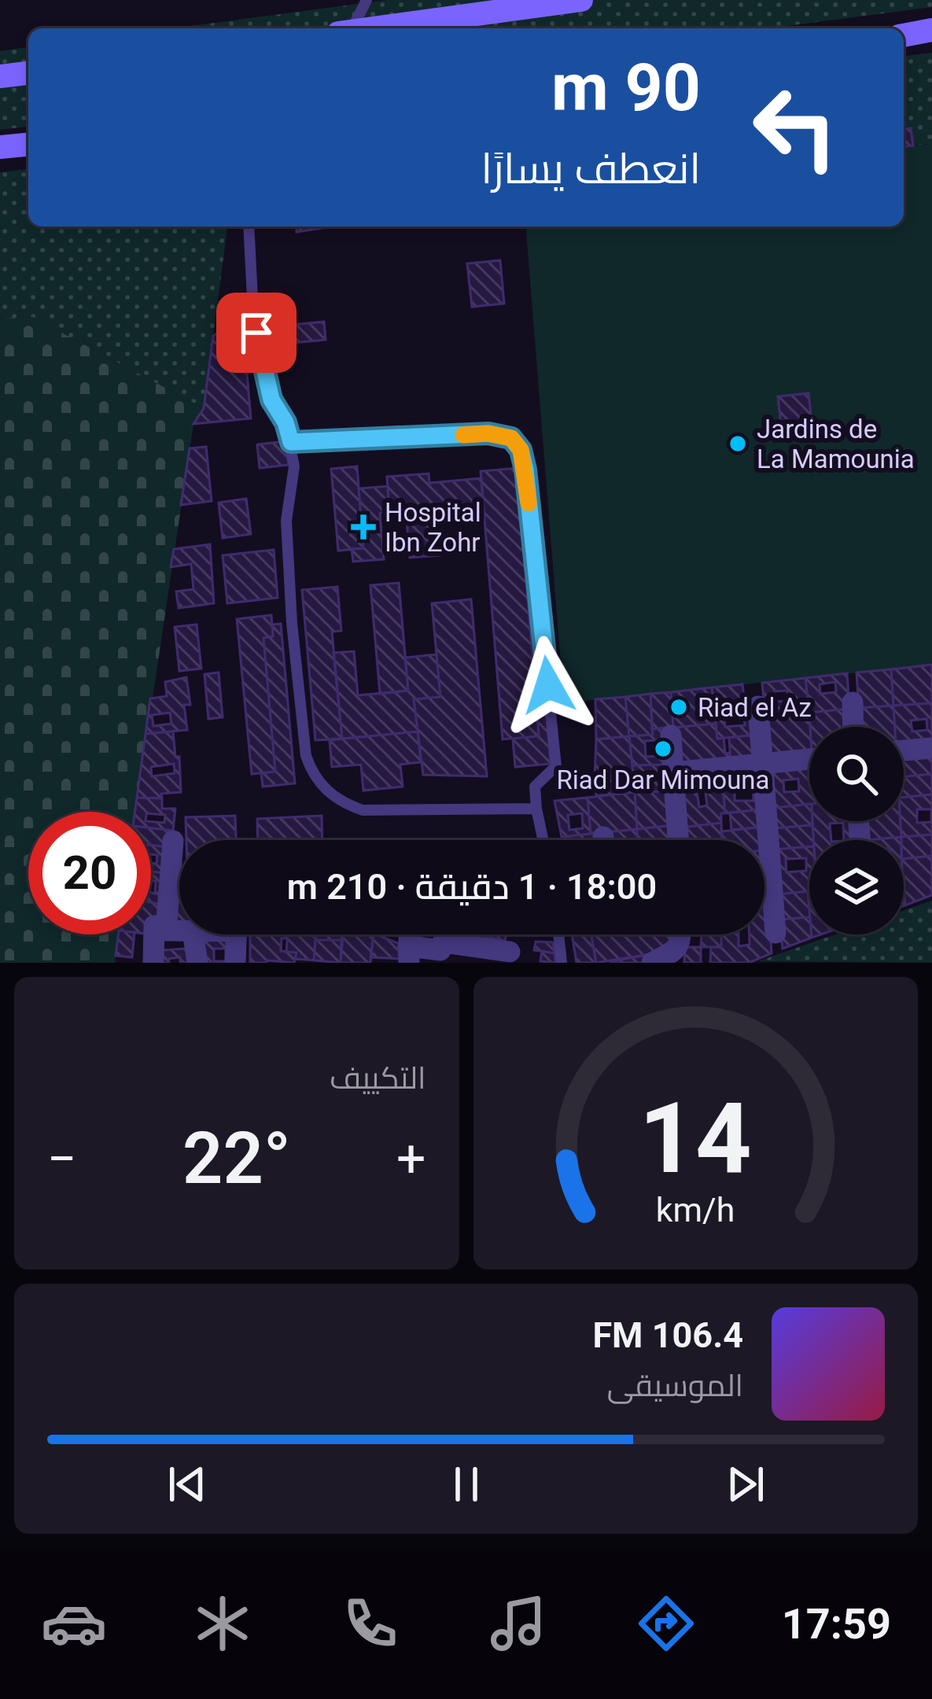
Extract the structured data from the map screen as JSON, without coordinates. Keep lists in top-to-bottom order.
{
  "places": {
    "other": ["Jardins de La Mamounia", "Riad el Az", "Riad Dar Mimouna"],
    "health": ["Hospital Ibn Zohr"]
  },
  "page": {
    "turn": ["90 m", "انعطف يسارًا"],
    "limit": "20",
    "trip": "18:00 · 1 دقيقة · 210 m",
    "tile": "التكييف",
    "heat": ["−", "22°", "+"],
    "song": ["106.4 FM", "الموسيقى"],
    "tabs": "17:59",
    "gauge": ["14", "km/h"]
  }
}
